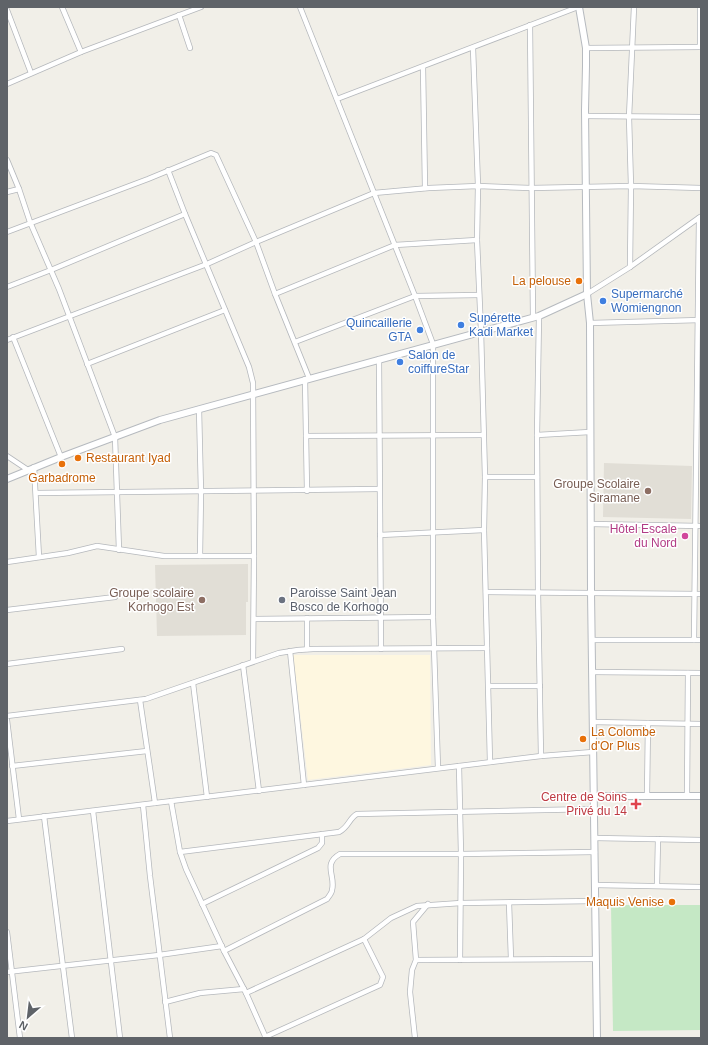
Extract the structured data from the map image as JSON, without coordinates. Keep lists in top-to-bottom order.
{
  "places": {
    "other": [
      "La pelouse",
      "Supermarché Womiengnon",
      "Supérette Kadi Market",
      "Quincaillerie GTA",
      "Salon de coiffureStar",
      "Restaurant Iyad",
      "Garbadrome",
      "Groupe Scolaire Siramane",
      "Hôtel Escale du Nord",
      "Groupe scolaire Korhogo Est",
      "Paroisse Saint Jean Bosco de Korhogo",
      "La Colombe d'Or Plus",
      "Maquis Venise"
    ],
    "health": ["Centre de Soins Privé du 14"]
  },
  "north": "bottom left"
}
